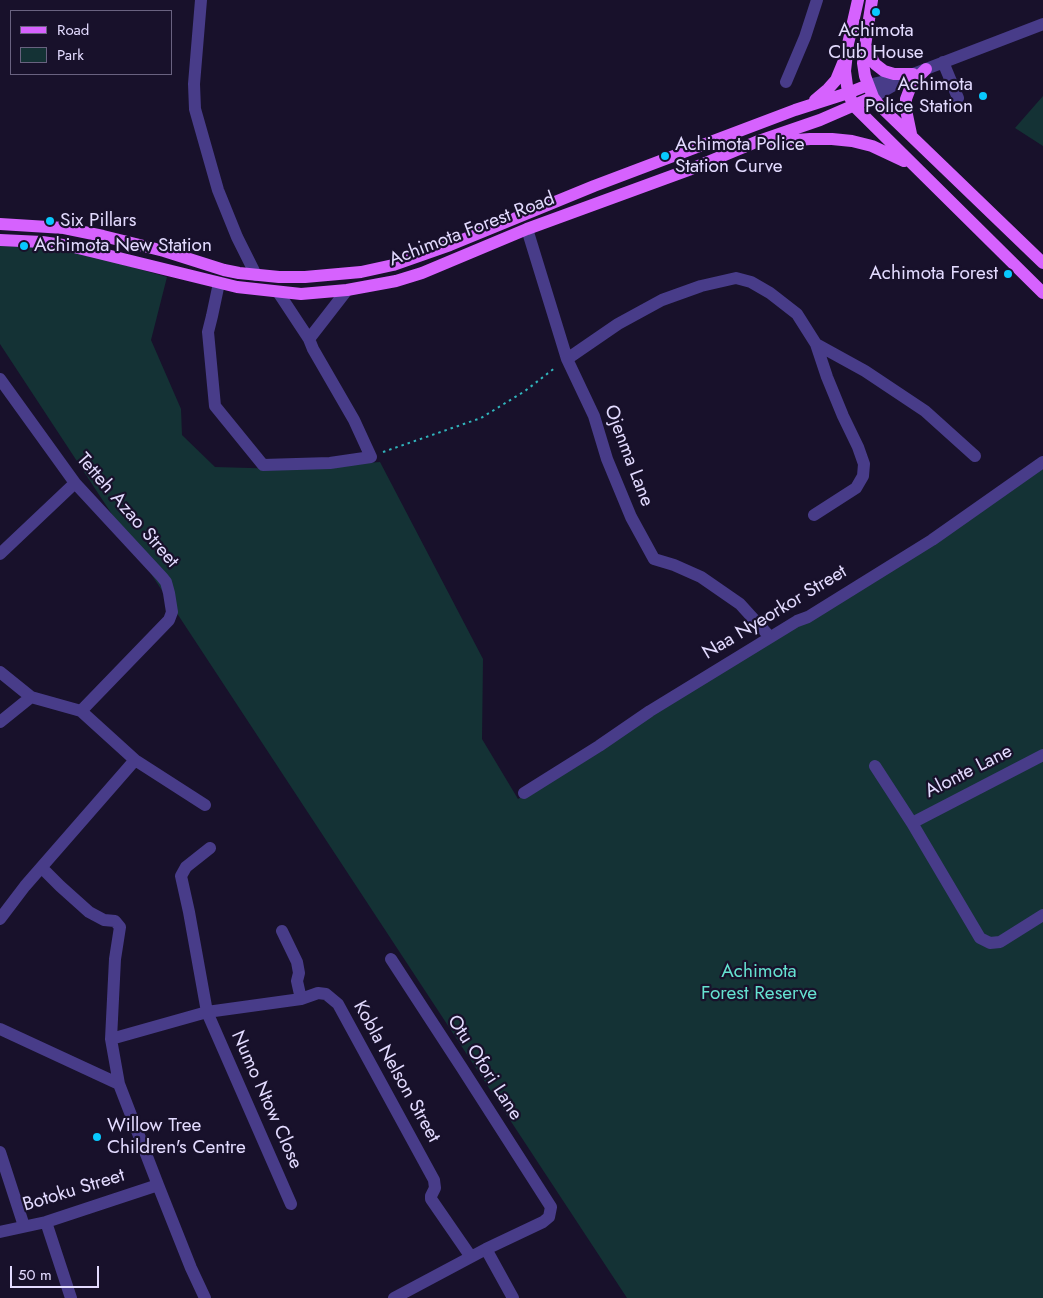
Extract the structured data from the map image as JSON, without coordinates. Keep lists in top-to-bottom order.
{
  "streets": {
    "main road": ["Achimota Forest Road"],
    "street": [
      "Ojenma Lane",
      "Tetteh Azao Street",
      "Naa Nyeorkor Street",
      "Alonte Lane",
      "Otu Ofori Lane",
      "Kobla Nelson Street",
      "Numo Ntow Close",
      "Botoku Street"
    ]
  },
  "crossings": [
    ["Achimota Forest Road", "Ojenma Lane"],
    ["Ojenma Lane", "Naa Nyeorkor Street"],
    ["Kobla Nelson Street", "Numo Ntow Close"]
  ],
  "parks": ["Achimota Forest Reserve"],
  "places": [
    "Achimota Club House",
    "Achimota Police Station",
    "Achimota Police Station Curve",
    "Six Pillars",
    "Achimota New Station",
    "Achimota Forest",
    "Willow Tree Children's Centre"
  ],
  "legend": ["Road", "Park"],
  "scale_bar": "50 m"
}
